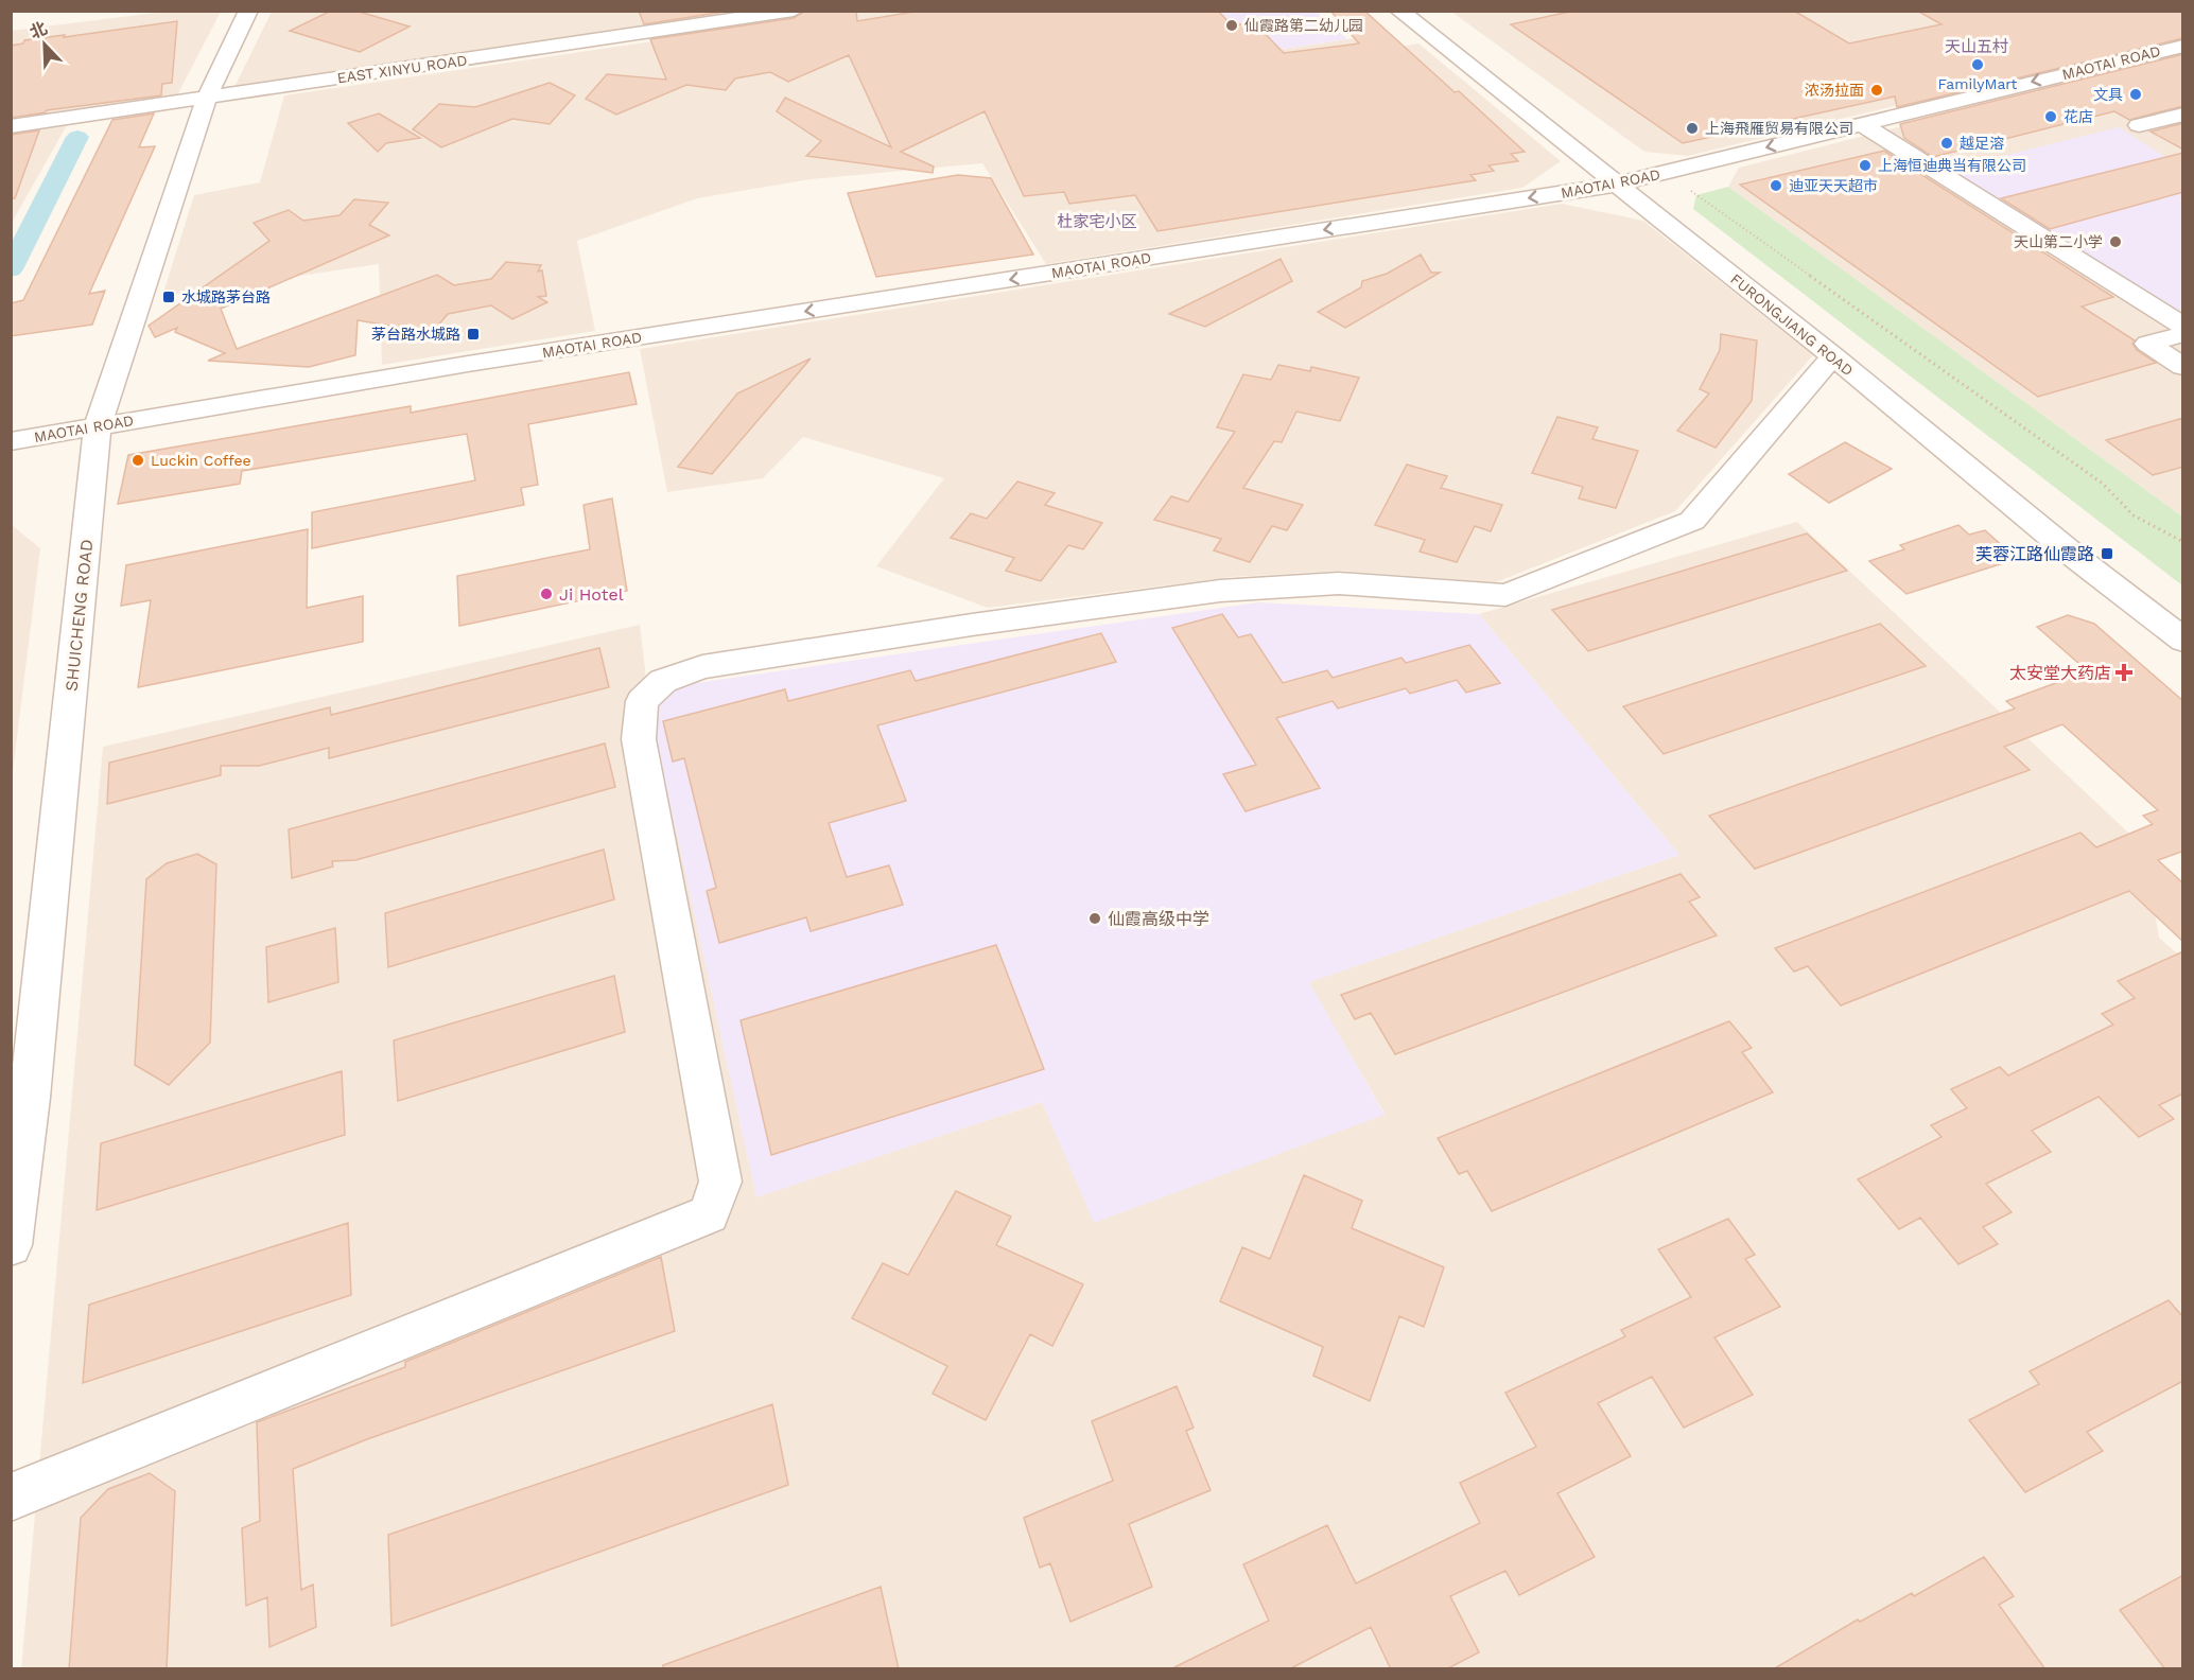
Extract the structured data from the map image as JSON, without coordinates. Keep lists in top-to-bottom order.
{
  "streets": {
    "street": [
      "MAOTAI ROAD",
      "EAST XINYU ROAD",
      "FURONGJIANG ROAD",
      "SHUICHENG ROAD"
    ]
  },
  "crossings": [
    ["MAOTAI ROAD", "FURONGJIANG ROAD"],
    ["MAOTAI ROAD", "SHUICHENG ROAD"],
    ["EAST XINYU ROAD", "SHUICHENG ROAD"]
  ],
  "one_way": ["MAOTAI ROAD"],
  "districts": ["天山五村", "杜家宅小区"],
  "places": {
    "other": [
      "仙霞路第二幼儿园",
      "FamilyMart",
      "浓汤拉面",
      "文具",
      "花店",
      "上海飛雁贸易有限公司",
      "越足溶",
      "上海恒迪典当有限公司",
      "迪亚天天超市",
      "天山第二小学",
      "Luckin Coffee",
      "Ji Hotel",
      "仙霞高级中学"
    ],
    "transit": ["水城路茅台路", "茅台路水城路", "芙蓉江路仙霞路"],
    "health": ["太安堂大药店"]
  },
  "north": "top left"
}
